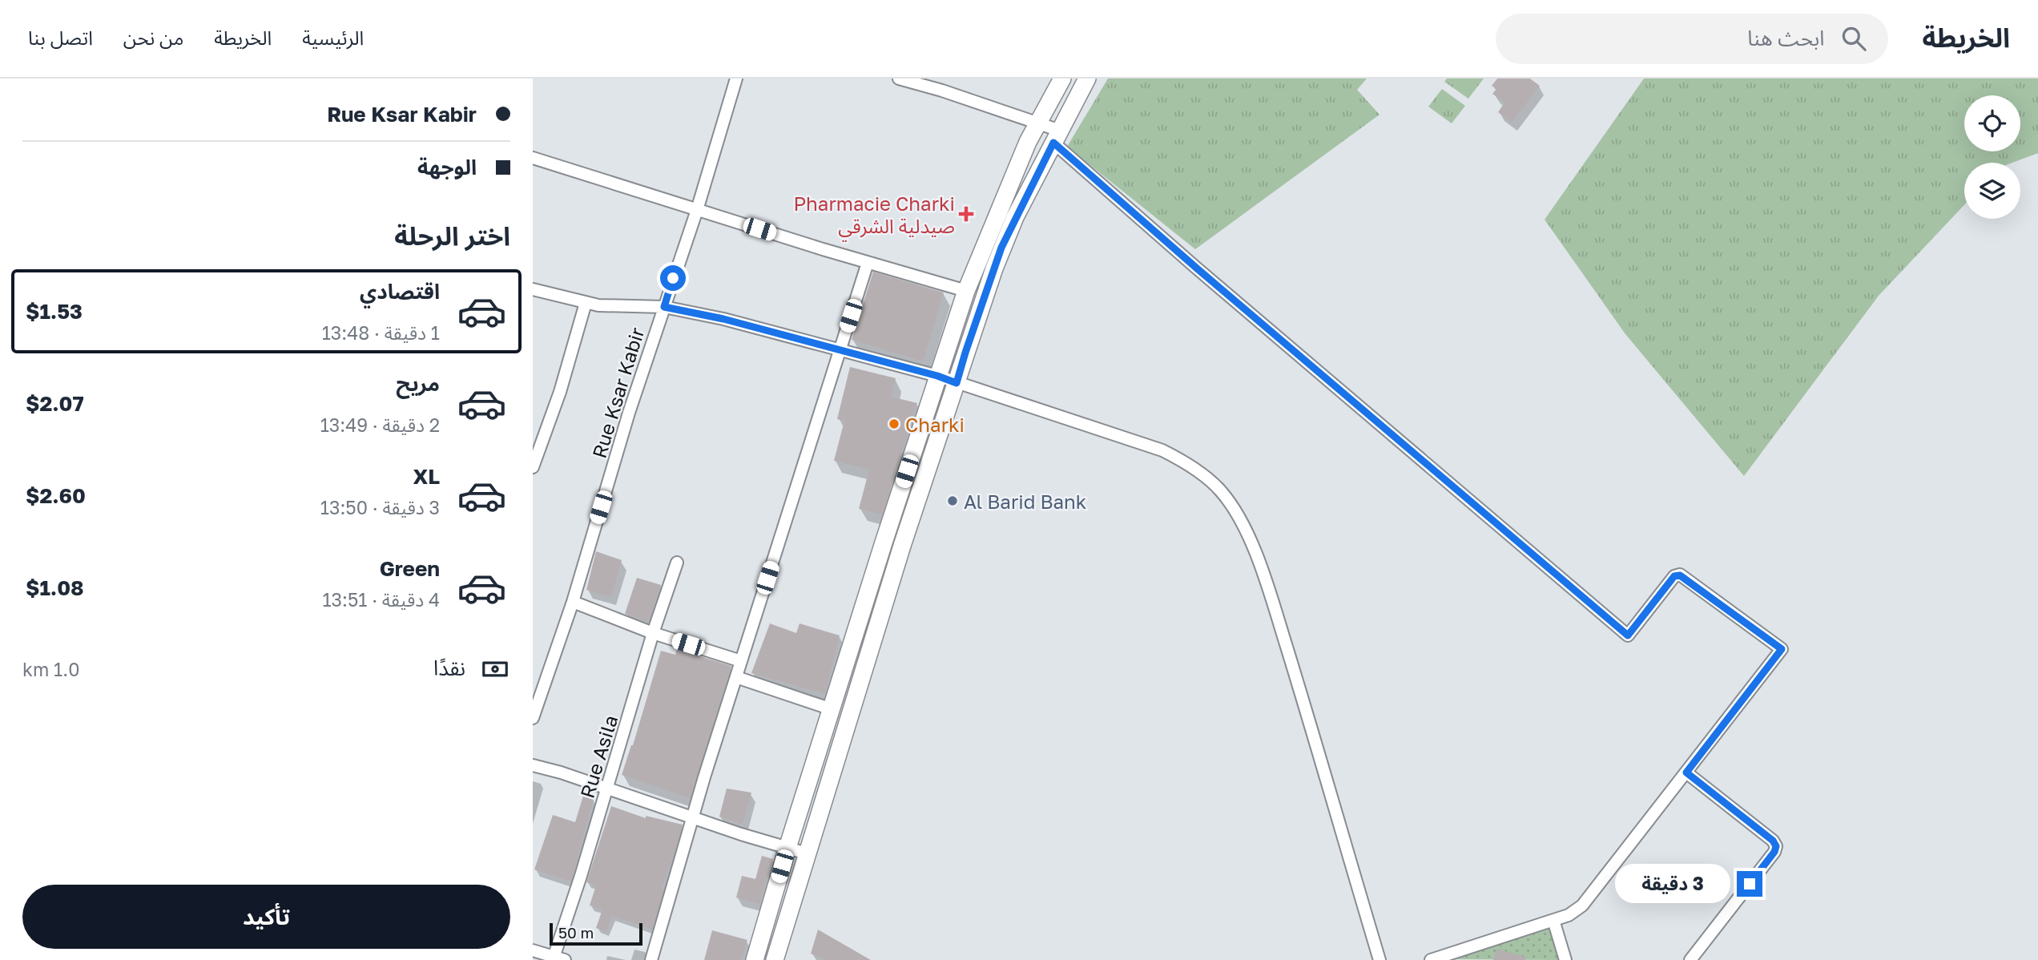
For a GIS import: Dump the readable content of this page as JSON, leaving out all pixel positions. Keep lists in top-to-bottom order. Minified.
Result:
{"streets":{"street":["Rue Ksar Kabir","Rue Asila"]},"places":{"health":["Pharmacie Charki صيدلية الشرقي"],"other":["Charki","Al Barid Bank"]},"scale_bar":"50 m","page":{"header":"الخريطة","search":"ابحث هنا","nav":["الرئيسية","الخريطة","من نحن","اتصل بنا"],"banner":["Rue Ksar Kabir","الوجهة"],"heading":"اختر الرحلة","list":[{"name":"اقتصادي","note":"1 دقيقة · 13:48","value":"$1.53"},{"name":"مريح","note":"2 دقيقة · 13:49","value":"$2.07"},{"name":"XL","note":"3 دقيقة · 13:50","value":"$2.60"},{"name":"Green","note":"4 دقيقة · 13:51","value":"$1.08"}],"pay":["نقدًا","1.0 km"],"bubble":"3 دقيقة","buttons":"تأكيد","scale":"50 m"}}
